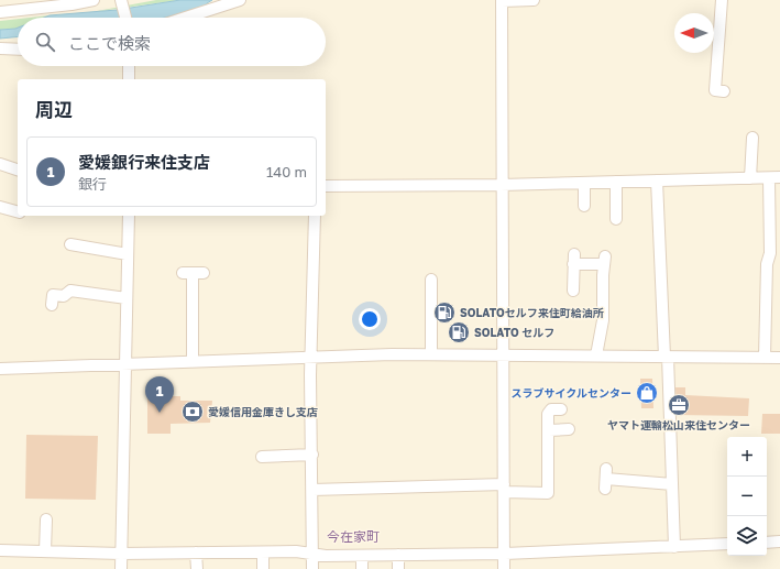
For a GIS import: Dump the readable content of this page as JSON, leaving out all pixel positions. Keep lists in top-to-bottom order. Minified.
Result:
{"districts":["今在家町"],"places":{"fuel station":["SOLATOセルフ来住町給油所","SOLATO セルフ"],"shop":["スラブサイクルセンター"],"office":["ヤマト運輸松山来住センター"],"bank":["愛媛信用金庫きし支店"]},"north":"left","page":{"search":"ここで検索","heading":"周辺","list":[{"mark":"1","name":"愛媛銀行来住支店","note":"銀行","value":"140 m"}],"pins":"1","map_buttons":["+","−"]}}
